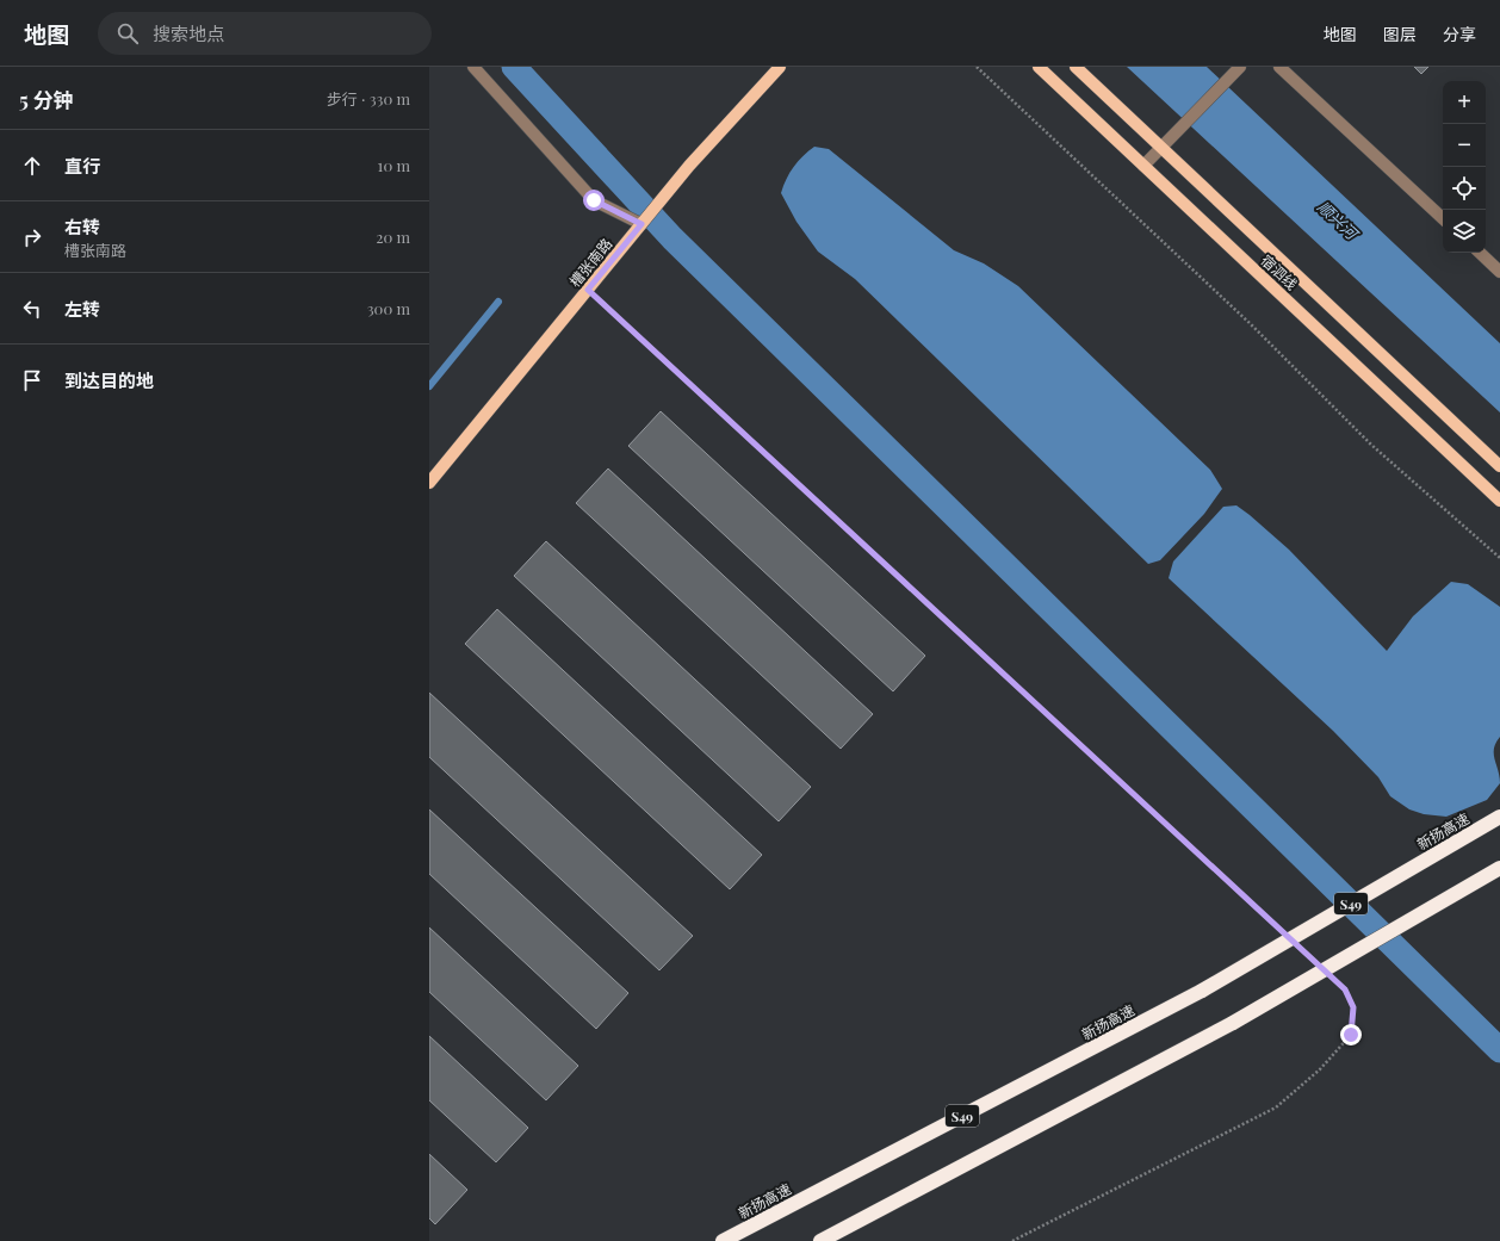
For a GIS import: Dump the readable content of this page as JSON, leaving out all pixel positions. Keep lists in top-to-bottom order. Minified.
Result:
{"streets":{"highway":["新扬高速","S49"],"main road":["槽张南路","宿泗线"]},"water":["顺兴河"],"page":{"header":"地图","search":"搜索地点","nav":["地图","图层","分享"],"heading":["5 分钟","步行 · 330 m"],"map_buttons":["+","−"],"list":[["直行","10 m"],["右转","槽张南路","20 m"],["左转","300 m"],"到达目的地"]}}
